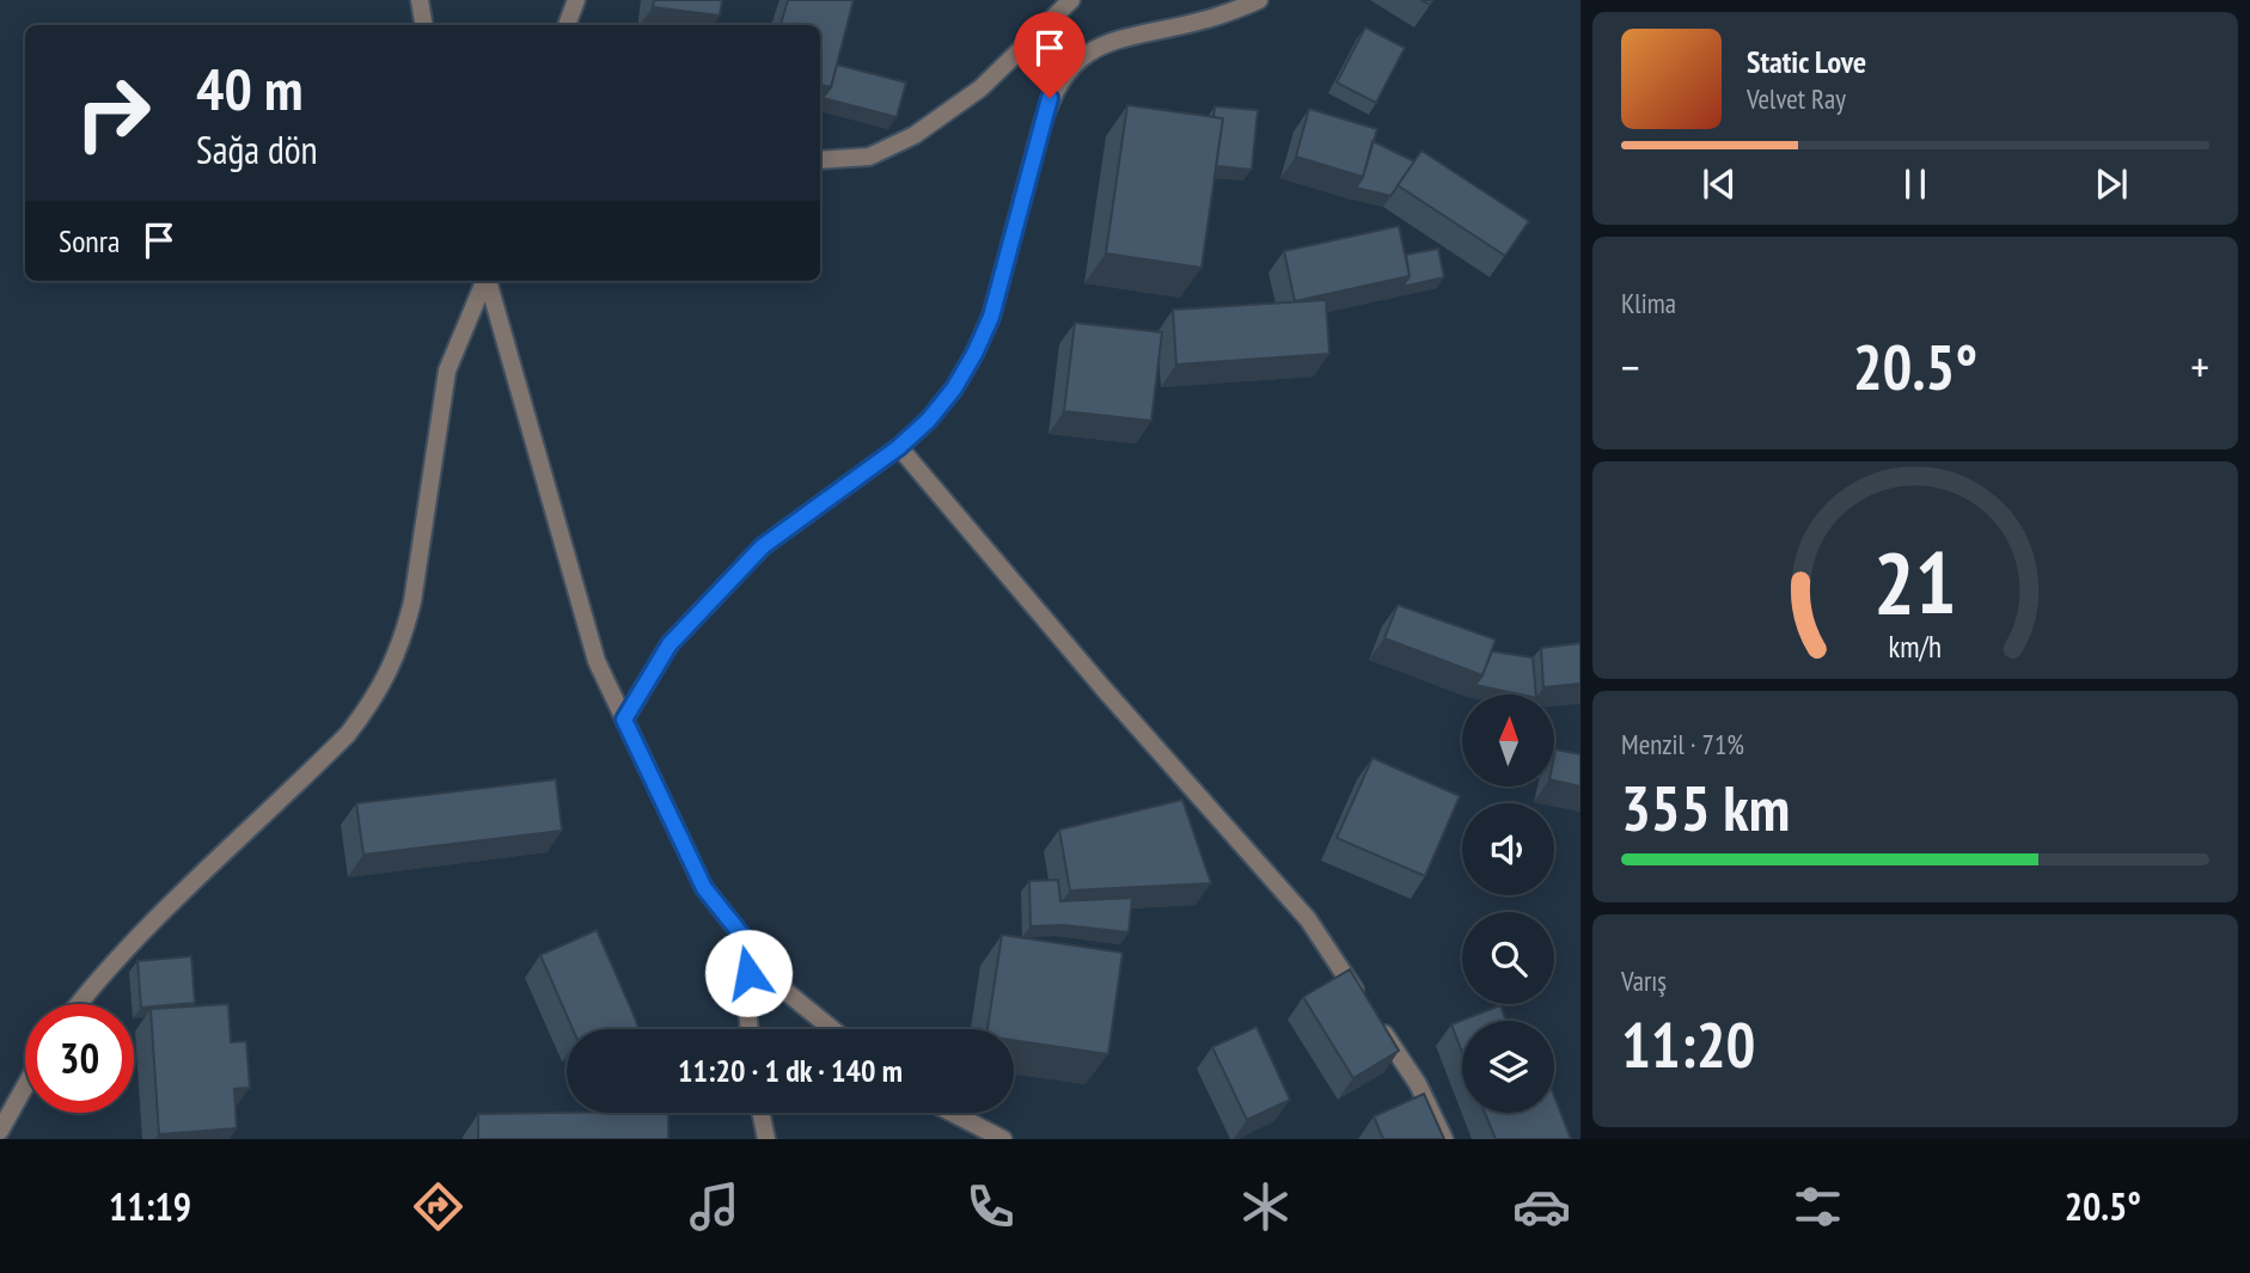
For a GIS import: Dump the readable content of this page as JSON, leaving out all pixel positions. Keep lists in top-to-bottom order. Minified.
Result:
{"north":"top","page":{"turn":["40 m","Sağa dön"],"song":["Static Love","Velvet Ray"],"then":"Sonra","tile":["Klima",["Menzil · 71%","355 km"],["Varış","11:20"]],"heat":["−","20.5°","+"],"limit":"30","trip":"11:20 · 1 dk · 140 m","tabs":["11:19","20.5°"],"gauge":["21","km/h"]}}
